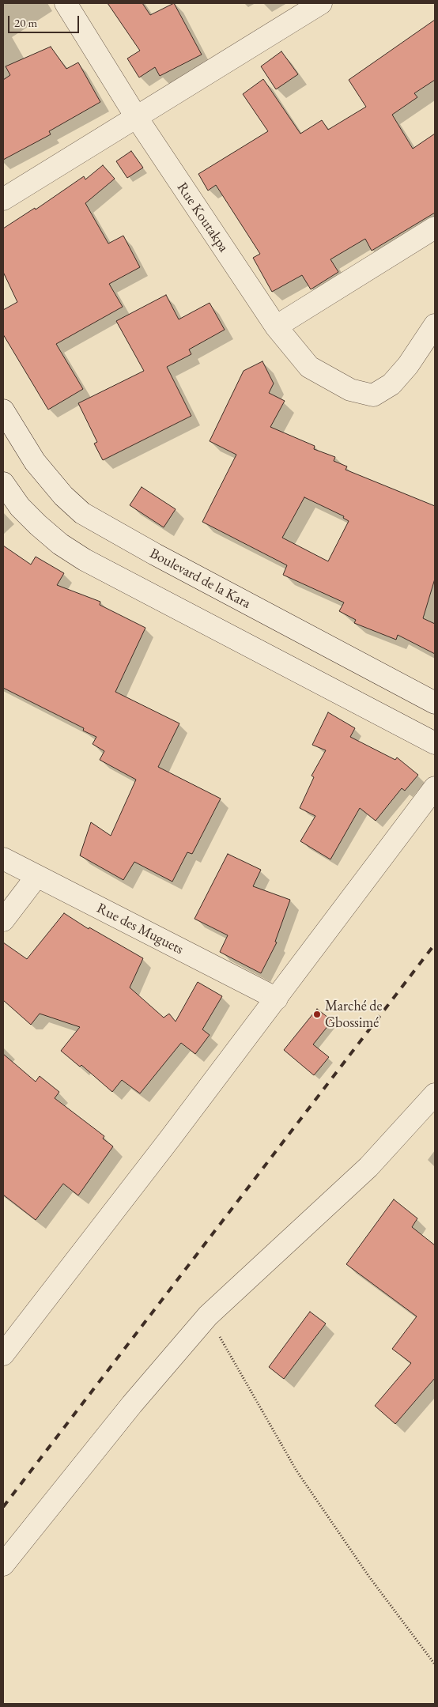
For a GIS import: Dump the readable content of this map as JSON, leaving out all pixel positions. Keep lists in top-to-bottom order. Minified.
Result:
{"streets":{"street":["Rue Koutakpa","Boulevard de la Kara","Rue des Muguets"]},"places":["Marché de Gbossimé"],"scale_bar":"20 m"}
